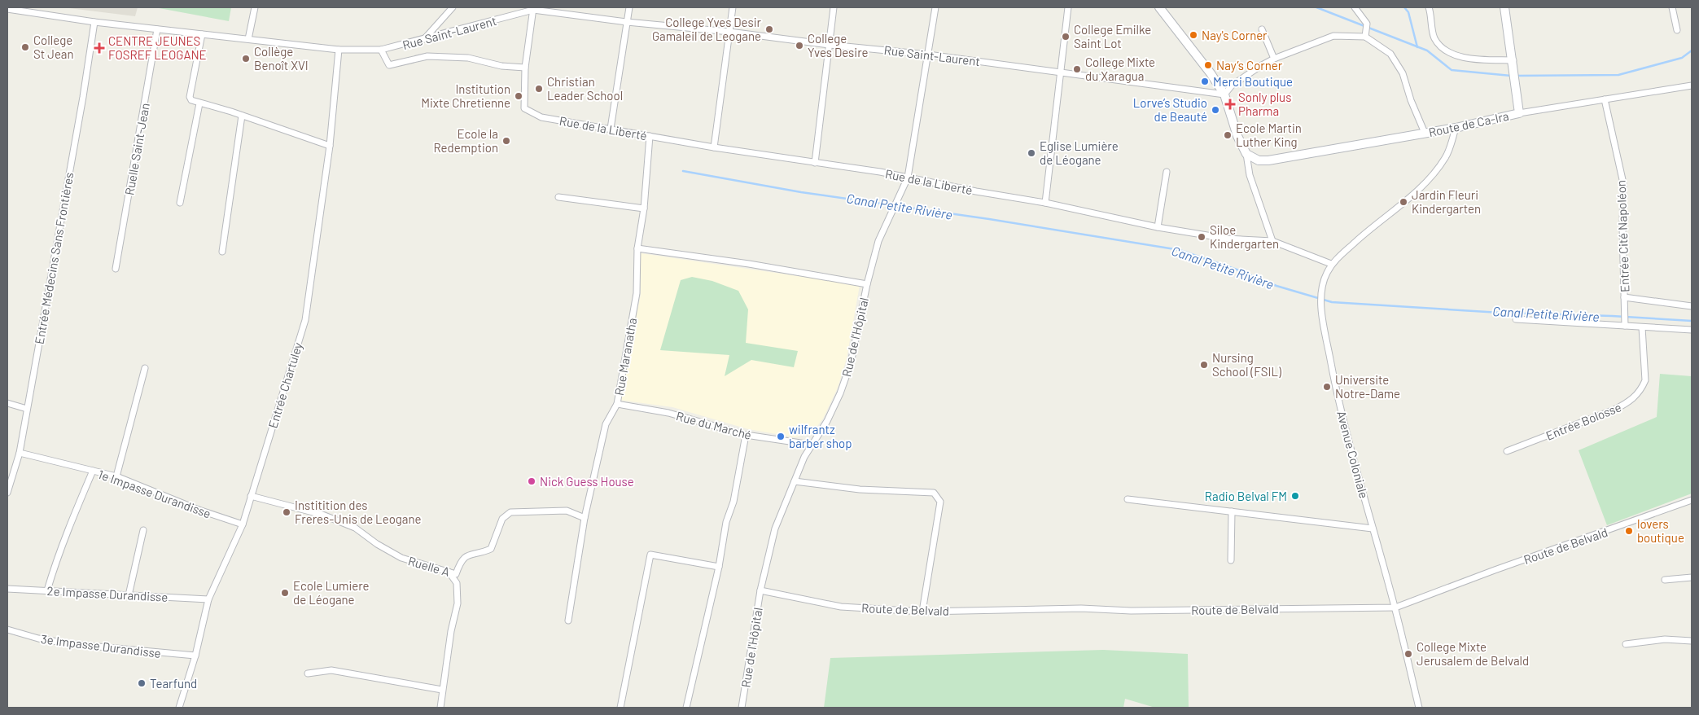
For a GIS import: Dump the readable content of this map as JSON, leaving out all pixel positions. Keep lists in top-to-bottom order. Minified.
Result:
{"streets":{"street":["Rue Saint-Laurent","Route de Ca-Ira","Rue de la Liberté","Ruelle Saint-Jean","Entrée Cité Napoléon","Entrée Médecins Sans Frontières","Rue de l'Hôpital","Rue Maranatha","Entrée Chartuley","Entrée Bolosse","Rue du Marché","Avenue Coloniale","1e Impasse Durandisse","Route de Belvald","Ruelle A","2e Impasse Durandisse","3e Impasse Durandisse"]},"crossings":[["Rue Saint-Laurent","Ruelle Saint-Jean"],["Rue Saint-Laurent","Entrée Médecins Sans Frontières"],["Rue Saint-Laurent","Rue de l'Hôpital"],["Rue Saint-Laurent","Entrée Chartuley"],["Route de Ca-Ira","Entrée Cité Napoléon"],["Route de Ca-Ira","Avenue Coloniale"],["Rue de la Liberté","Rue de l'Hôpital"],["Rue de la Liberté","Rue Maranatha"],["Rue de la Liberté","Avenue Coloniale"],["Entrée Médecins Sans Frontières","1e Impasse Durandisse"],["Rue de l'Hôpital","Rue du Marché"],["Rue de l'Hôpital","Route de Belvald"],["Rue Maranatha","Rue du Marché"],["Rue Maranatha","Ruelle A"],["Entrée Chartuley","1e Impasse Durandisse"],["Entrée Chartuley","Ruelle A"],["Entrée Chartuley","2e Impasse Durandisse"],["Entrée Chartuley","3e Impasse Durandisse"],["Avenue Coloniale","Route de Belvald"]],"water":["Canal Petite Rivière"],"places":{"other":["College Yves Desir Gamaleil de Leogane","Nay's Corner","College Emilke Saint Lot","College Yves Desire","College St Jean","Collège Benoît XVI","Nay’s Corner","College Mixte du Xaragua","Merci Boutique","Christian Leader School","Institution Mixte Chretienne","Lorve’s Studio de Beauté","Ecole Martin Luther King","Ecole la Redemption","Eglise Lumière de Léogane","Jardin Fleuri Kindergarten","Siloe Kindergarten","Nursing School (FSIL)","Universite Notre-Dame","wilfrantz barber shop","Nick Guess House","Radio Belval FM","Institition des Freres-Unis de Leogane","lovers boutique","Ecole Lumiere de Léogane","College Mixte Jerusalem de Belvald","Tearfund"],"health":["CENTRE JEUNES FOSREF LEOGANE","Sonly plus Pharma"]}}
